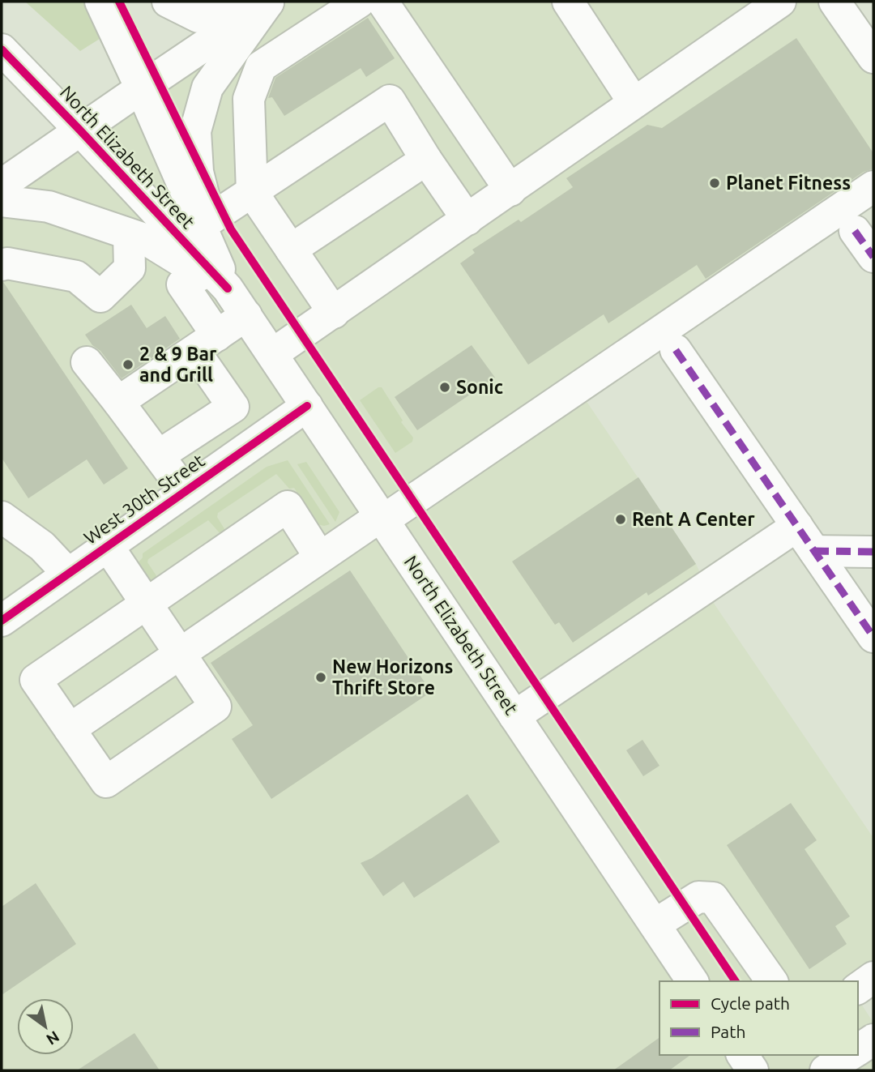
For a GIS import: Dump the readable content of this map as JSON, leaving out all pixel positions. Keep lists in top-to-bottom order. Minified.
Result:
{"streets":{"main road":["North Elizabeth Street","West 30th Street"]},"crossings":[["North Elizabeth Street","West 30th Street"]],"places":["Planet Fitness","2 & 9 Bar and Grill","Sonic","Rent A Center","New Horizons Thrift Store"],"legend":["Cycle path","Path"],"north":"bottom right"}
